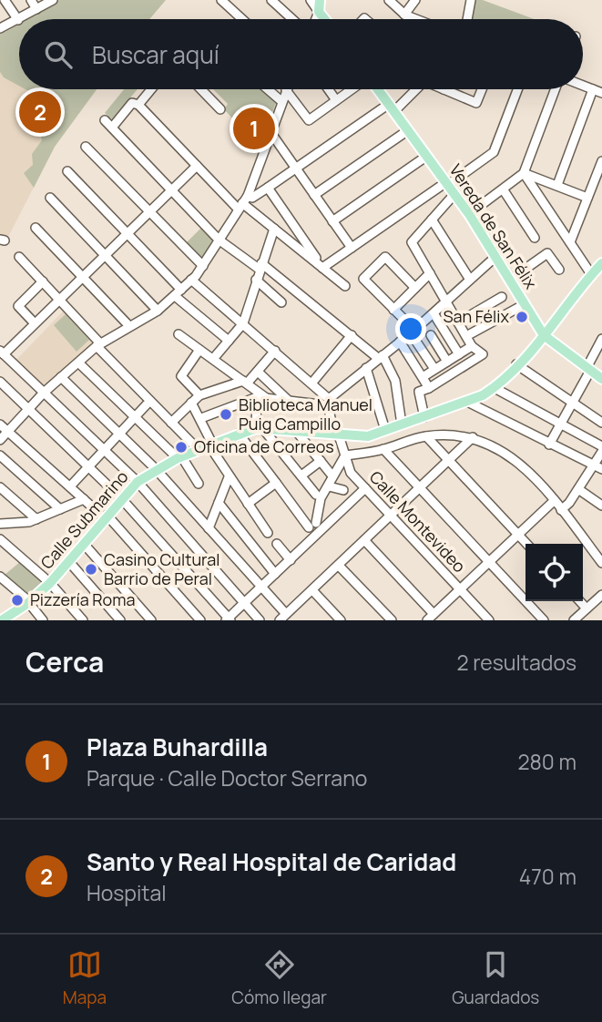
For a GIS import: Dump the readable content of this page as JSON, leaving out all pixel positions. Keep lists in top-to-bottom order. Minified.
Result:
{"streets":{"main road":["Vereda de San Félix","Calle Submarino"],"street":["Calle Montevideo"]},"crossings":[["Vereda de San Félix","Calle Submarino"],["Calle Submarino","Calle Montevideo"]],"places":["San Félix","Biblioteca Manuel Puig Campillo","Oficina de Correos","Casino Cultural Barrio de Peral","Pizzería Roma"],"page":{"search":"Buscar aquí","pins":["2","1"],"heading":["Cerca","2 resultados"],"list":[{"mark":"1","name":"Plaza Buhardilla","note":"Parque · Calle Doctor Serrano","value":"280 m"},{"mark":"2","name":"Santo y Real Hospital de Caridad","note":"Hospital","value":"470 m"}],"nav":["Mapa","Cómo llegar","Guardados"]}}
